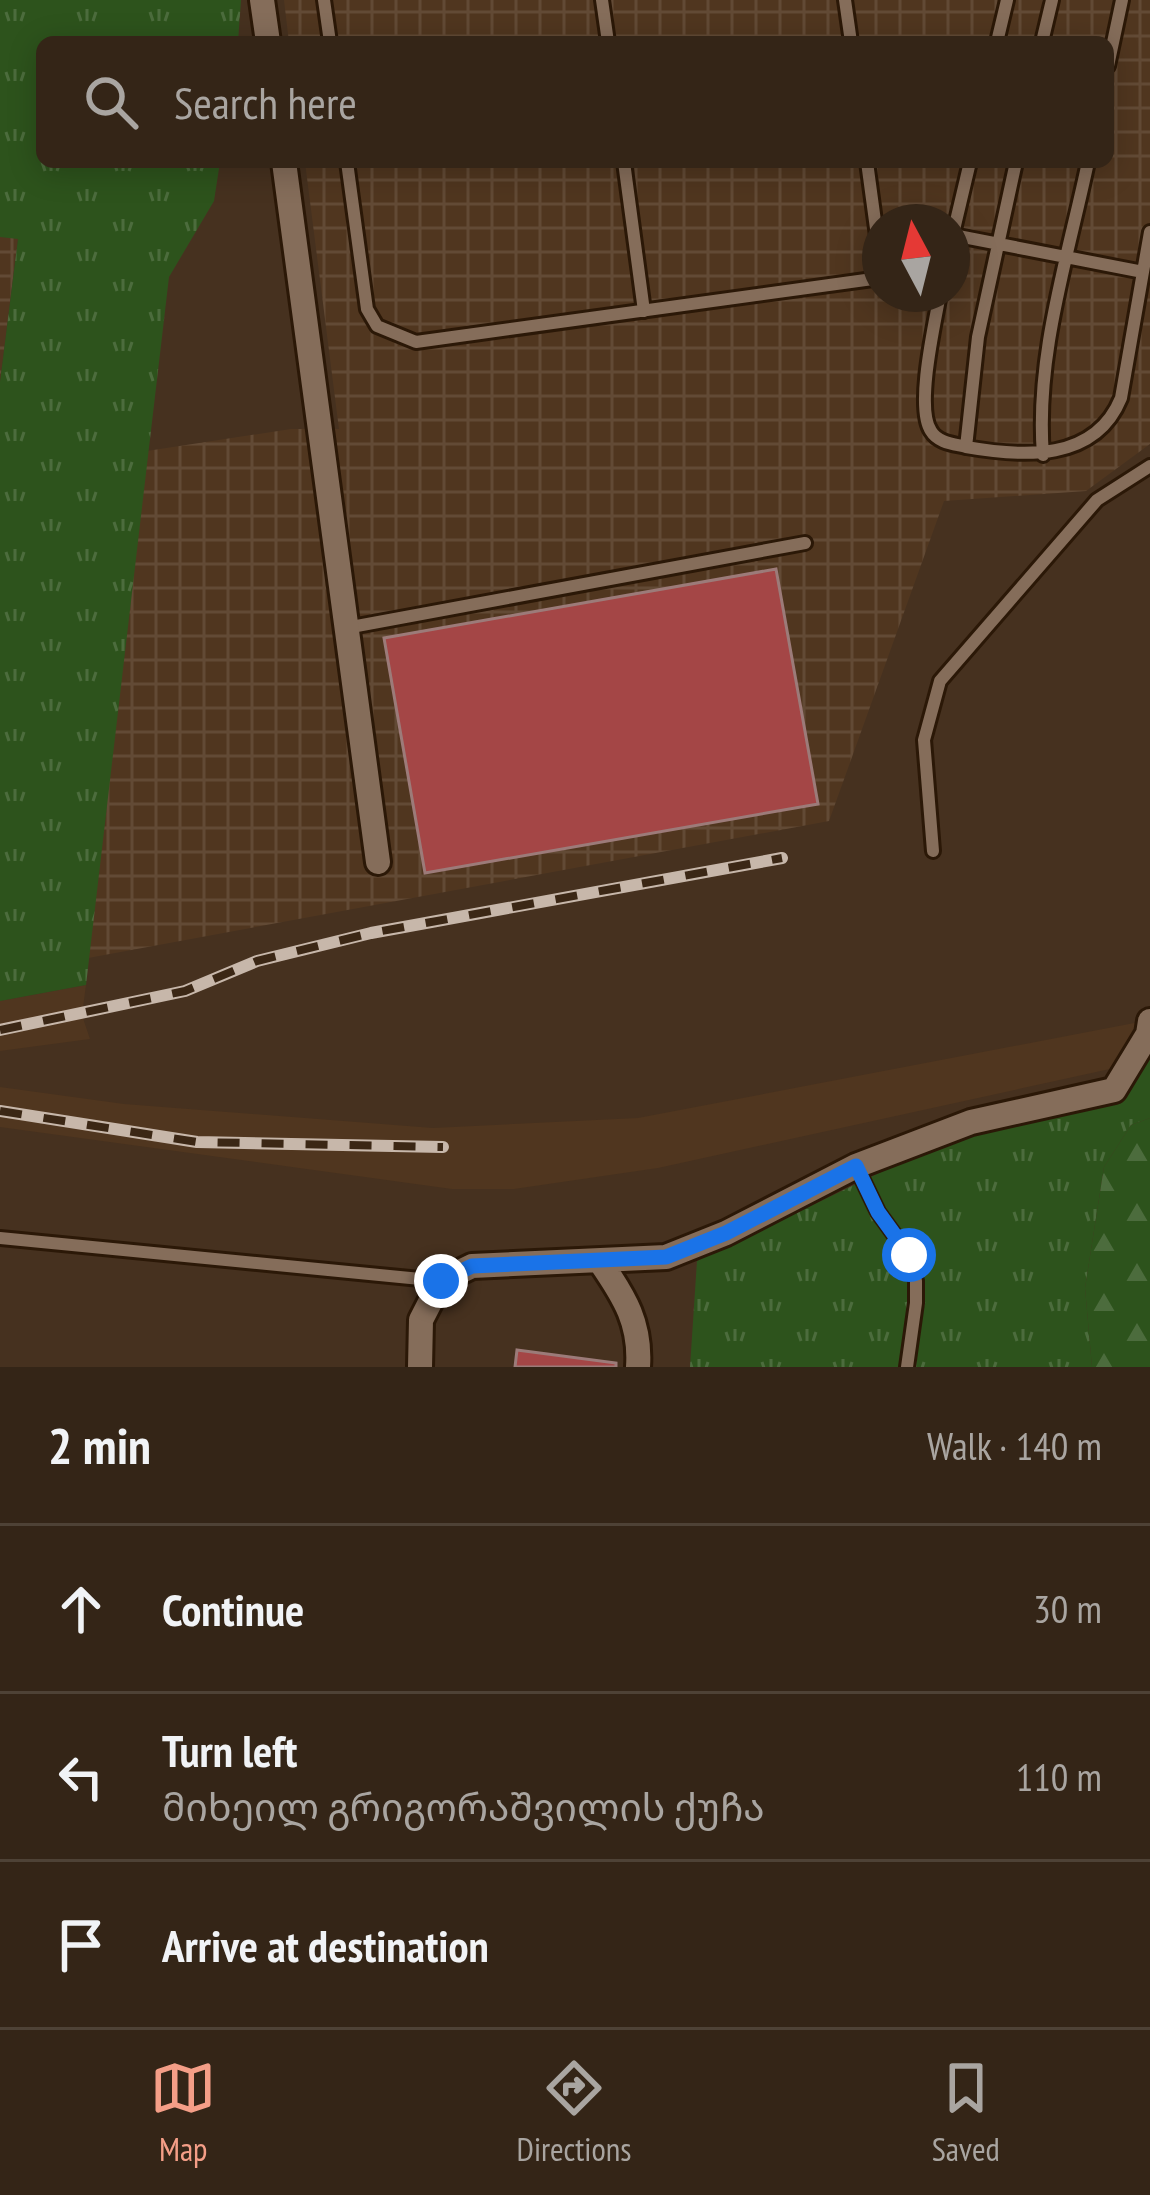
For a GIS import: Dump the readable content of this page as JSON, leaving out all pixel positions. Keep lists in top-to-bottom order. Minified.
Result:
{"north":"top","page":{"search":"Search here","heading":["2 min","Walk · 140 m"],"list":[["Continue","30 m"],["Turn left","მიხეილ გრიგორაშვილის ქუჩა","110 m"],"Arrive at destination"],"nav":["Map","Directions","Saved"]}}
